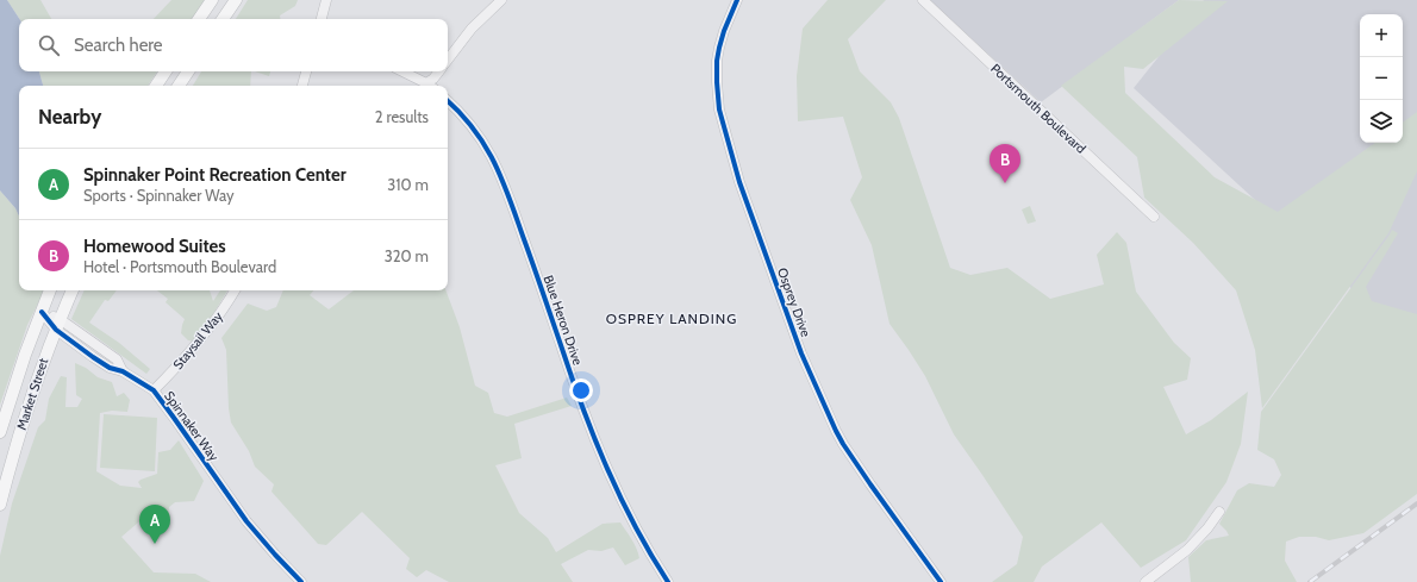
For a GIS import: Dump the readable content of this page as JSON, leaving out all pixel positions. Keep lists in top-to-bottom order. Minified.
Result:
{"streets":{"main road":["Market Street"],"street":["Portsmouth Boulevard","Osprey Drive","Blue Heron Drive","Staysail Way","Spinnaker Way"]},"crossings":[["Staysail Way","Spinnaker Way"],["Market Street","Spinnaker Way"]],"districts":["OSPREY LANDING"],"page":{"map_buttons":["+","−"],"search":"Search here","heading":["Nearby","2 results"],"pins":["B","A"],"list":[{"mark":"A","name":"Spinnaker Point Recreation Center","note":"Sports · Spinnaker Way","value":"310 m"},{"mark":"B","name":"Homewood Suites","note":"Hotel · Portsmouth Boulevard","value":"320 m"}]}}
